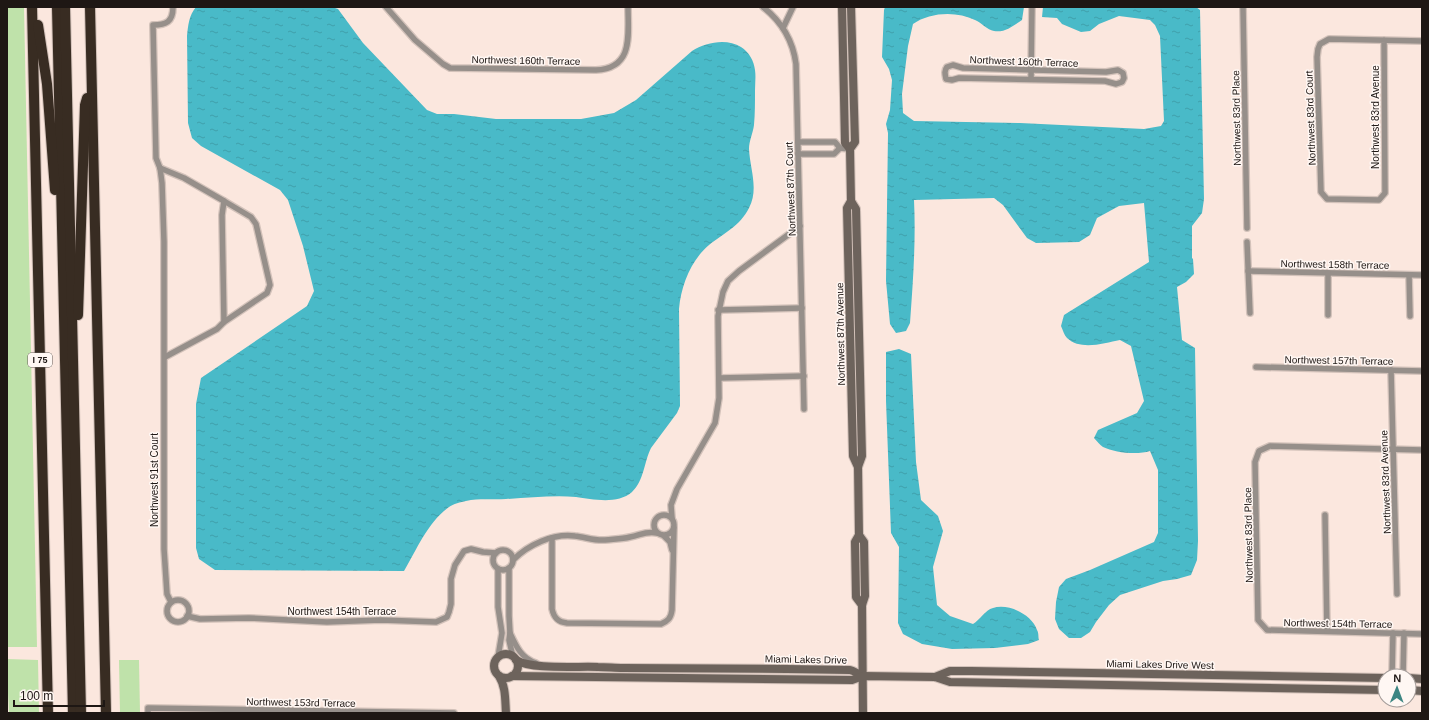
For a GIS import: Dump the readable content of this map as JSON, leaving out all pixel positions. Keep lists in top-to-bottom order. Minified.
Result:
{"streets":{"highway":["I 75"],"street":["Northwest 160th Terrace","Northwest 83rd Avenue","Northwest 83rd Place","Northwest 83rd Court","Northwest 87th Court","Northwest 158th Terrace","Northwest 87th Avenue","Northwest 157th Terrace","Northwest 91st Court","Northwest 154th Terrace","Miami Lakes Drive","Miami Lakes Drive West","Northwest 153rd Terrace"]},"crossings":[["Northwest 83rd Avenue","Northwest 83rd Place"],["Northwest 83rd Avenue","Northwest 83rd Court"],["Northwest 83rd Avenue","Northwest 157th Terrace"],["Northwest 83rd Place","Northwest 154th Terrace"],["Northwest 87th Avenue","Miami Lakes Drive"],["Northwest 87th Avenue","Miami Lakes Drive West"],["Northwest 91st Court","Northwest 154th Terrace"],["Miami Lakes Drive","Miami Lakes Drive West"]],"scale_bar":"100 m","north":"top"}
